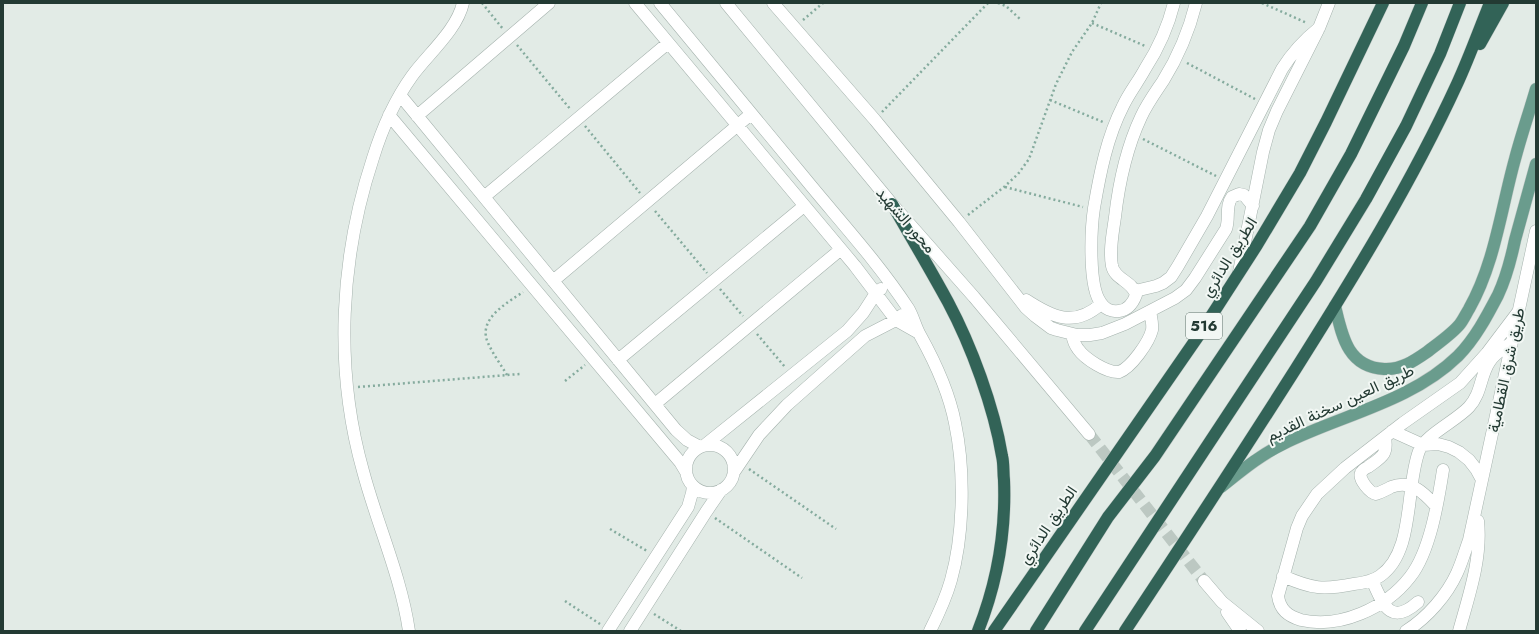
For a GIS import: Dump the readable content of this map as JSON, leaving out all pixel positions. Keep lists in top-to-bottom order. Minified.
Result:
{"streets":{"highway":["الطريق الدائري","516"],"main road":["طريق العين سخنة القديم"],"street":["محور الشهيد","طريق شرق القطامية"]}}
